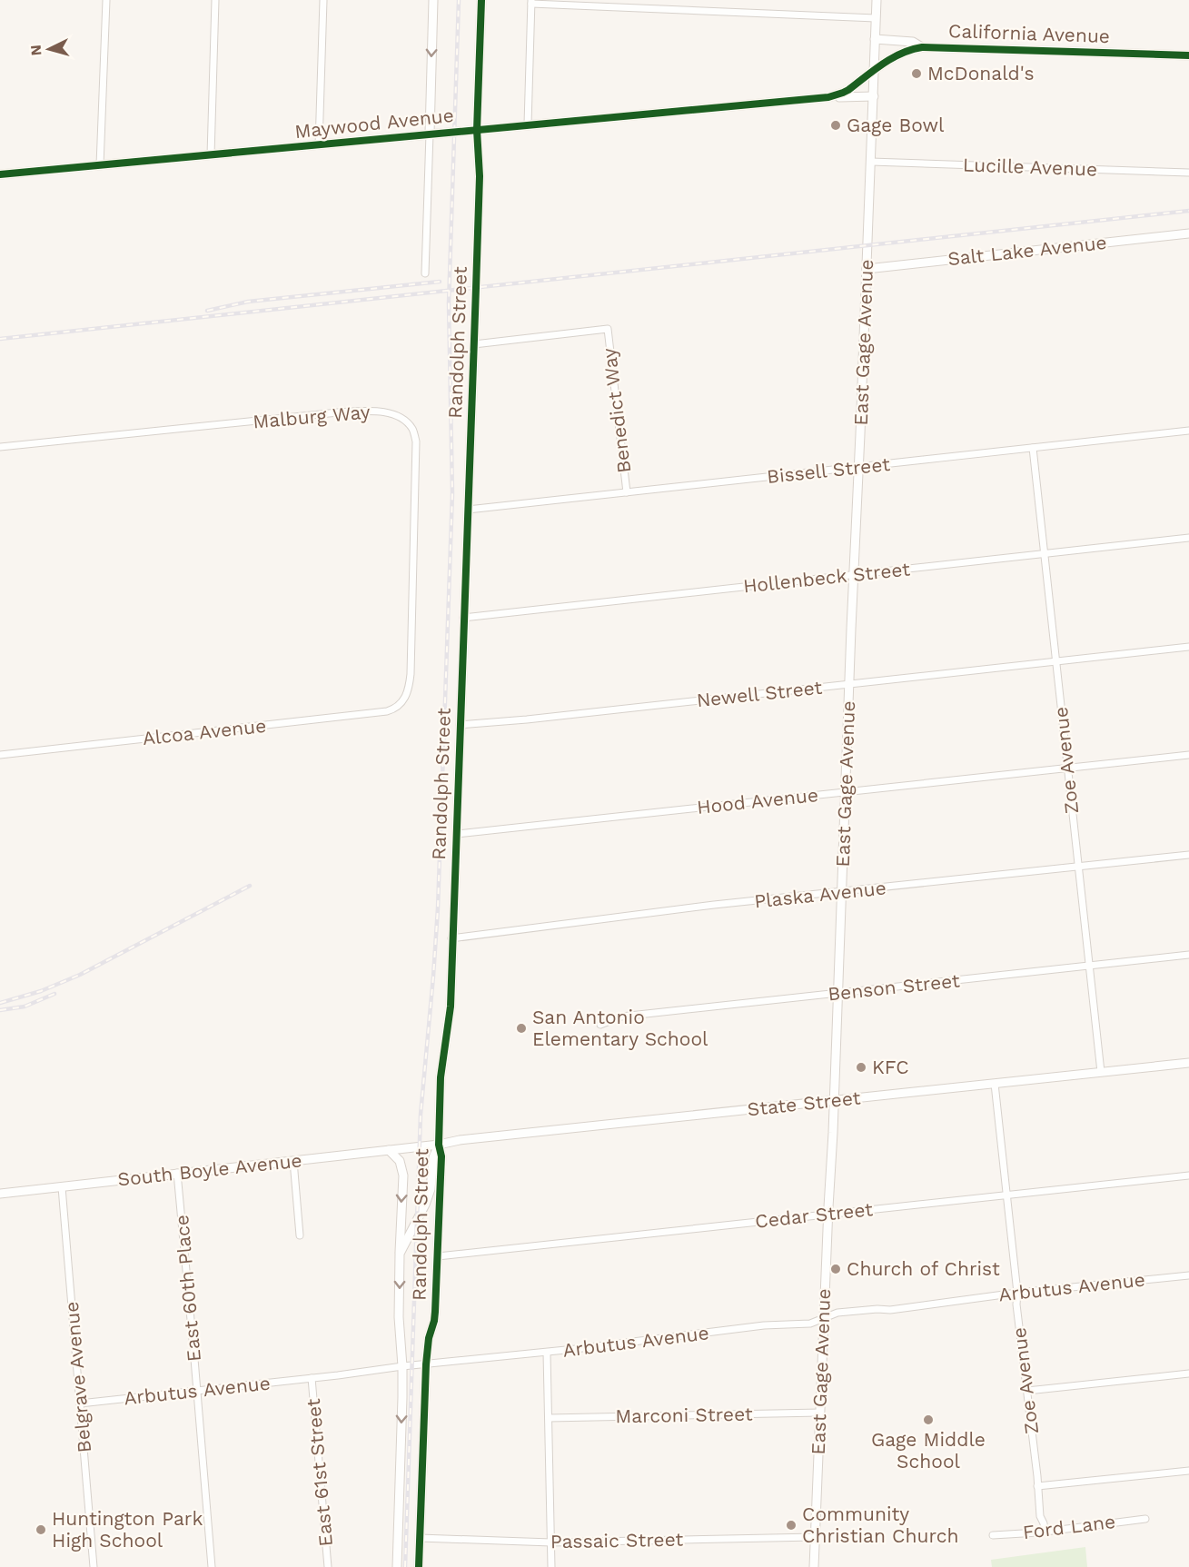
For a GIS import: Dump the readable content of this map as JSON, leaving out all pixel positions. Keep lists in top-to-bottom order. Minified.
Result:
{"streets":{"street":["California Avenue","Maywood Avenue","Lucille Avenue","Salt Lake Avenue","Randolph Street","East Gage Avenue","Benedict Way","Malburg Way","Bissell Street","Hollenbeck Street","Newell Street","Alcoa Avenue","Zoe Avenue","Hood Avenue","Plaska Avenue","Benson Street","State Street","South Boyle Avenue","Cedar Street","Arbutus Avenue","East 60th Place","Belgrave Avenue","Marconi Street","East 61st Street","Ford Lane","Passaic Street"]},"crossings":[["California Avenue","Maywood Avenue"],["California Avenue","East Gage Avenue"],["Maywood Avenue","Randolph Street"],["Maywood Avenue","East Gage Avenue"],["Lucille Avenue","East Gage Avenue"],["Salt Lake Avenue","East Gage Avenue"],["Randolph Street","Benedict Way"],["Randolph Street","Bissell Street"],["Randolph Street","Hollenbeck Street"],["Randolph Street","Newell Street"],["Randolph Street","Hood Avenue"],["Randolph Street","Plaska Avenue"],["Randolph Street","State Street"],["Randolph Street","Cedar Street"],["Randolph Street","Arbutus Avenue"],["Randolph Street","Passaic Street"],["East Gage Avenue","Bissell Street"],["East Gage Avenue","Hollenbeck Street"],["East Gage Avenue","Newell Street"],["East Gage Avenue","Hood Avenue"],["East Gage Avenue","Plaska Avenue"],["East Gage Avenue","Benson Street"],["East Gage Avenue","State Street"],["East Gage Avenue","Cedar Street"],["East Gage Avenue","Arbutus Avenue"],["East Gage Avenue","Marconi Street"],["East Gage Avenue","Passaic Street"],["Benedict Way","Bissell Street"],["Malburg Way","Alcoa Avenue"],["Bissell Street","Zoe Avenue"],["Hollenbeck Street","Zoe Avenue"],["Newell Street","Zoe Avenue"],["Zoe Avenue","Hood Avenue"],["Zoe Avenue","Plaska Avenue"],["Zoe Avenue","Benson Street"],["Zoe Avenue","State Street"],["Zoe Avenue","Cedar Street"],["Zoe Avenue","Arbutus Avenue"],["Zoe Avenue","Ford Lane"],["State Street","South Boyle Avenue"],["South Boyle Avenue","East 60th Place"],["South Boyle Avenue","Belgrave Avenue"],["Arbutus Avenue","East 60th Place"],["Arbutus Avenue","Belgrave Avenue"],["Arbutus Avenue","East 61st Street"]],"places":["McDonald's","Gage Bowl","San Antonio Elementary School","KFC","Church of Christ","Gage Middle School","Community Christian Church","Huntington Park High School"],"north":"left"}
